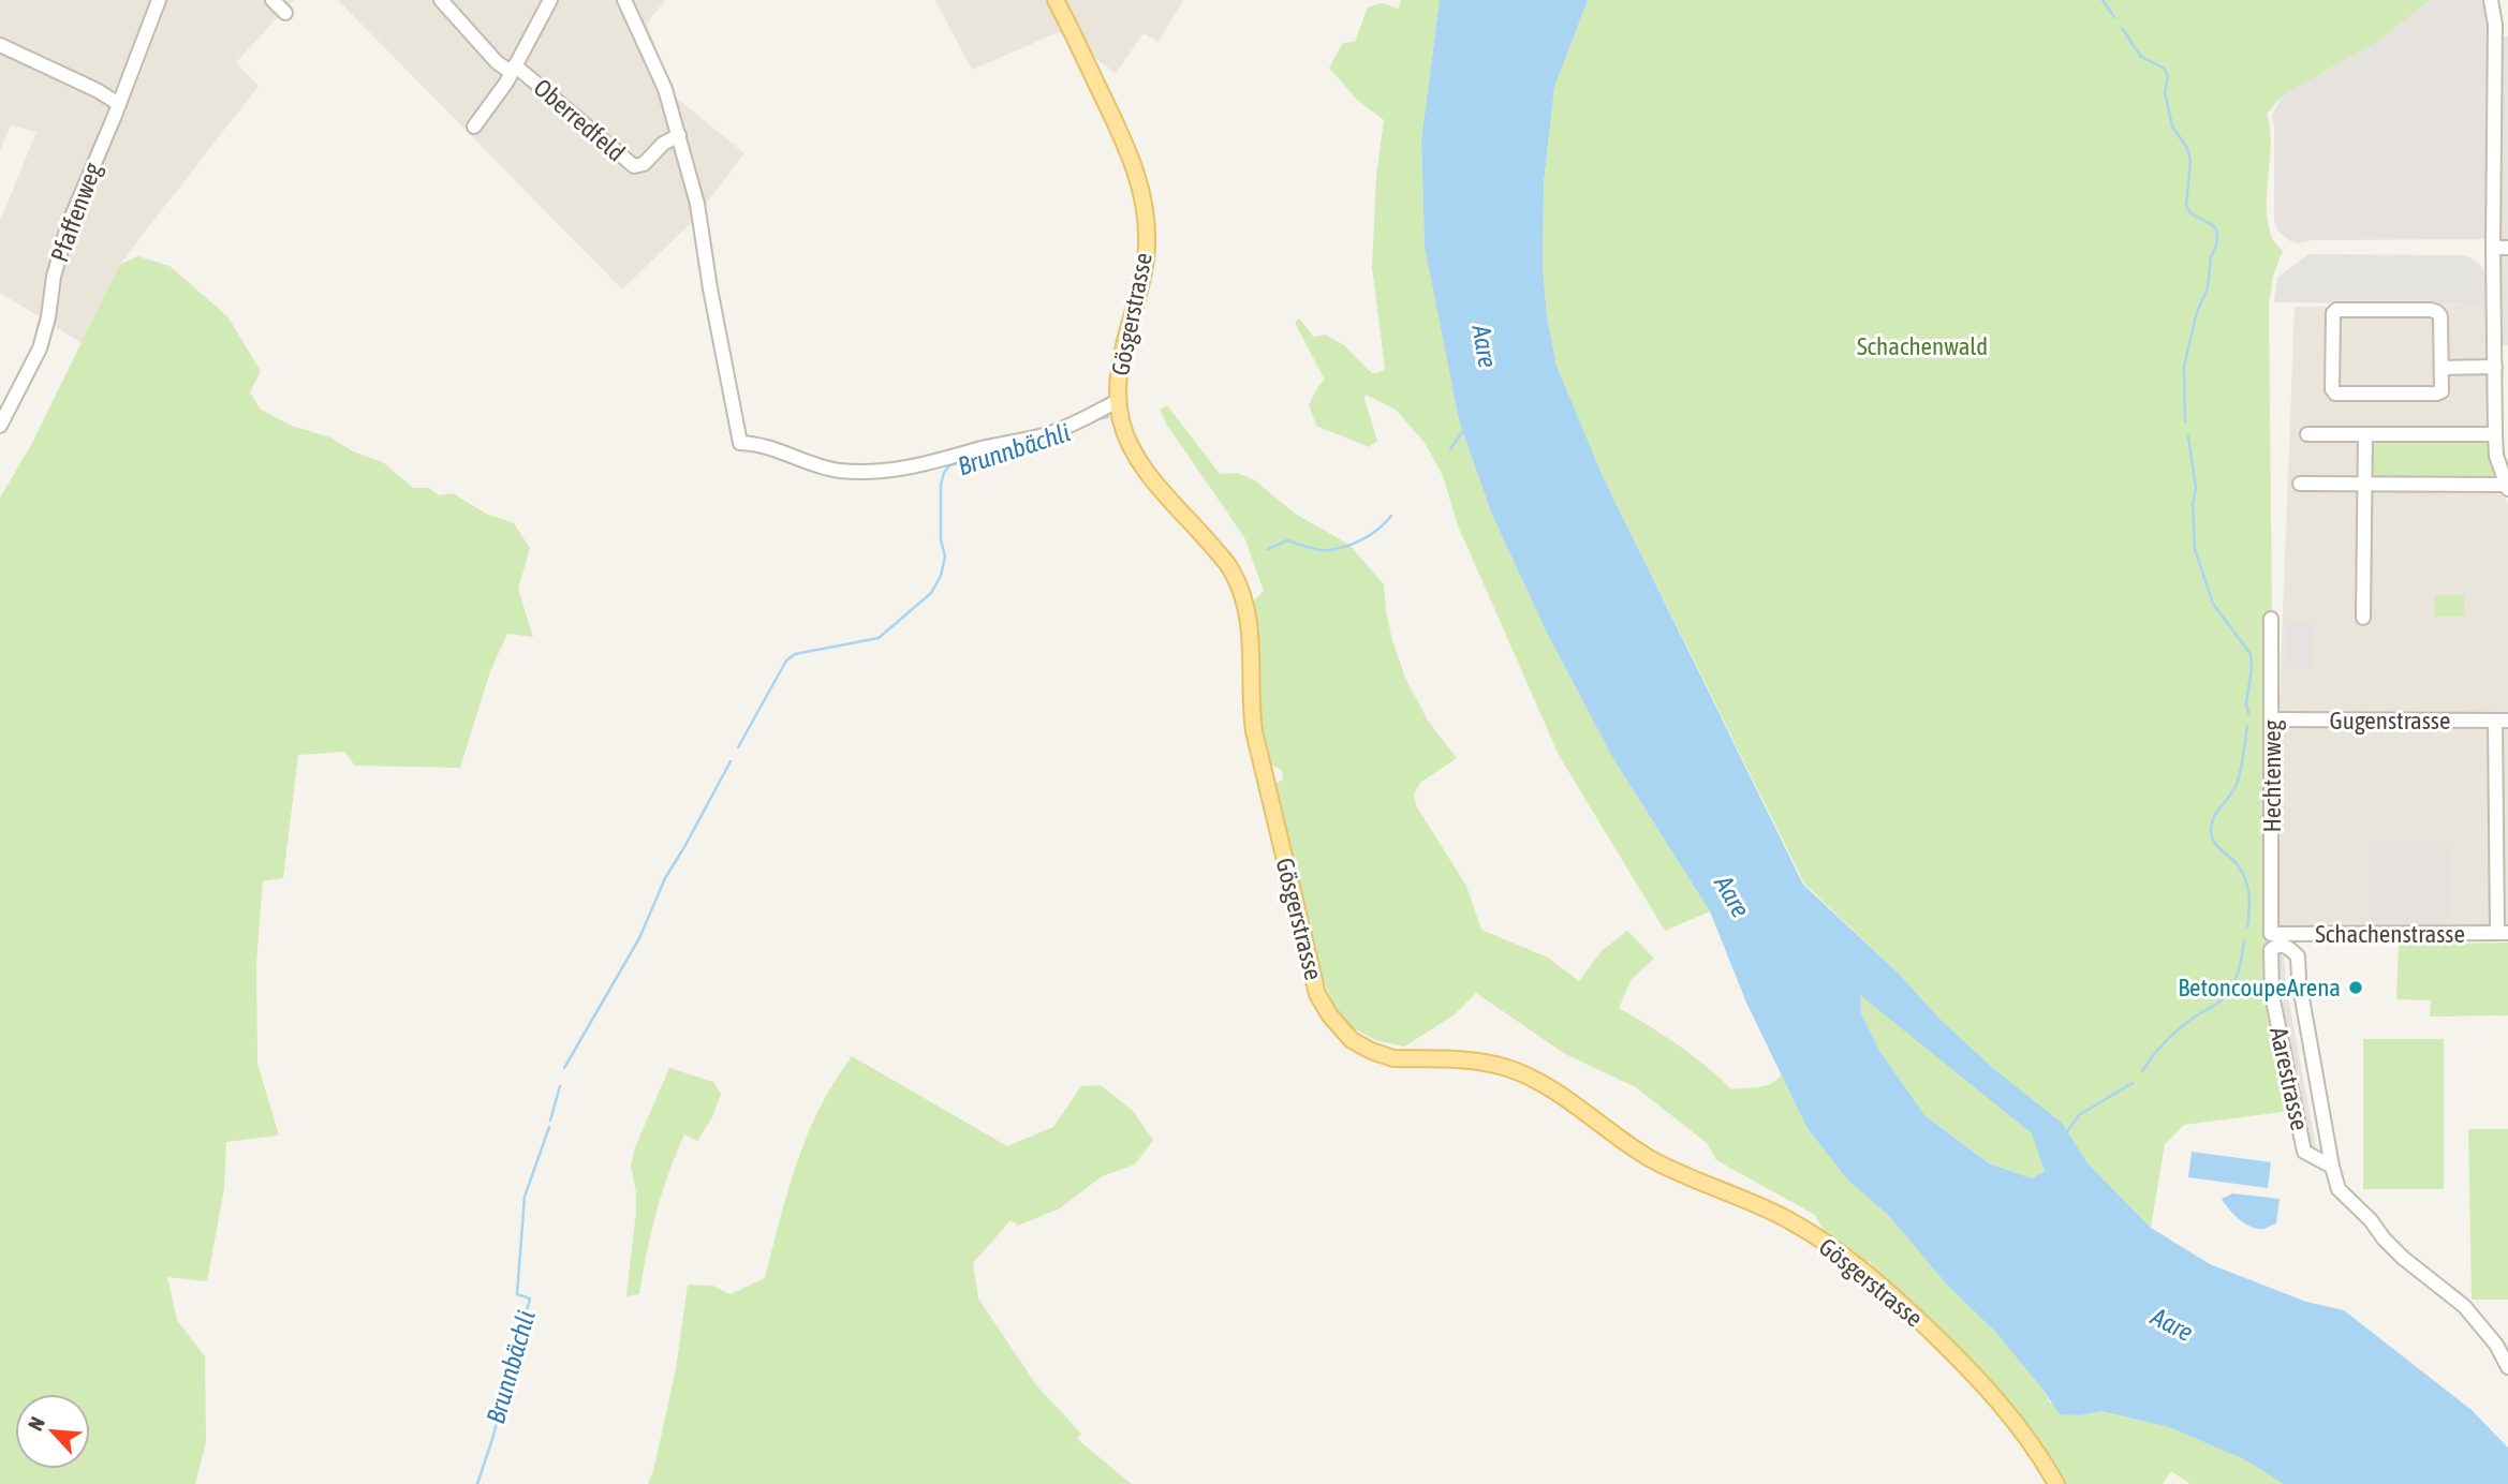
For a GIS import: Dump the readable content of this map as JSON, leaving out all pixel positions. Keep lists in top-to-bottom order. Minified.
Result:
{"streets":{"main road":["Gösgerstrasse"],"street":["Oberredfeld","Pfaffenweg","Gugenstrasse","Hechtenweg","Schachenstrasse","Aarestrasse"]},"crossings":[["Gugenstrasse","Hechtenweg"],["Hechtenweg","Schachenstrasse"]],"water":["Aare","Brunnbächli"],"parks":["Schachenwald"],"places":["BetoncoupeArena"],"north":"top left"}
